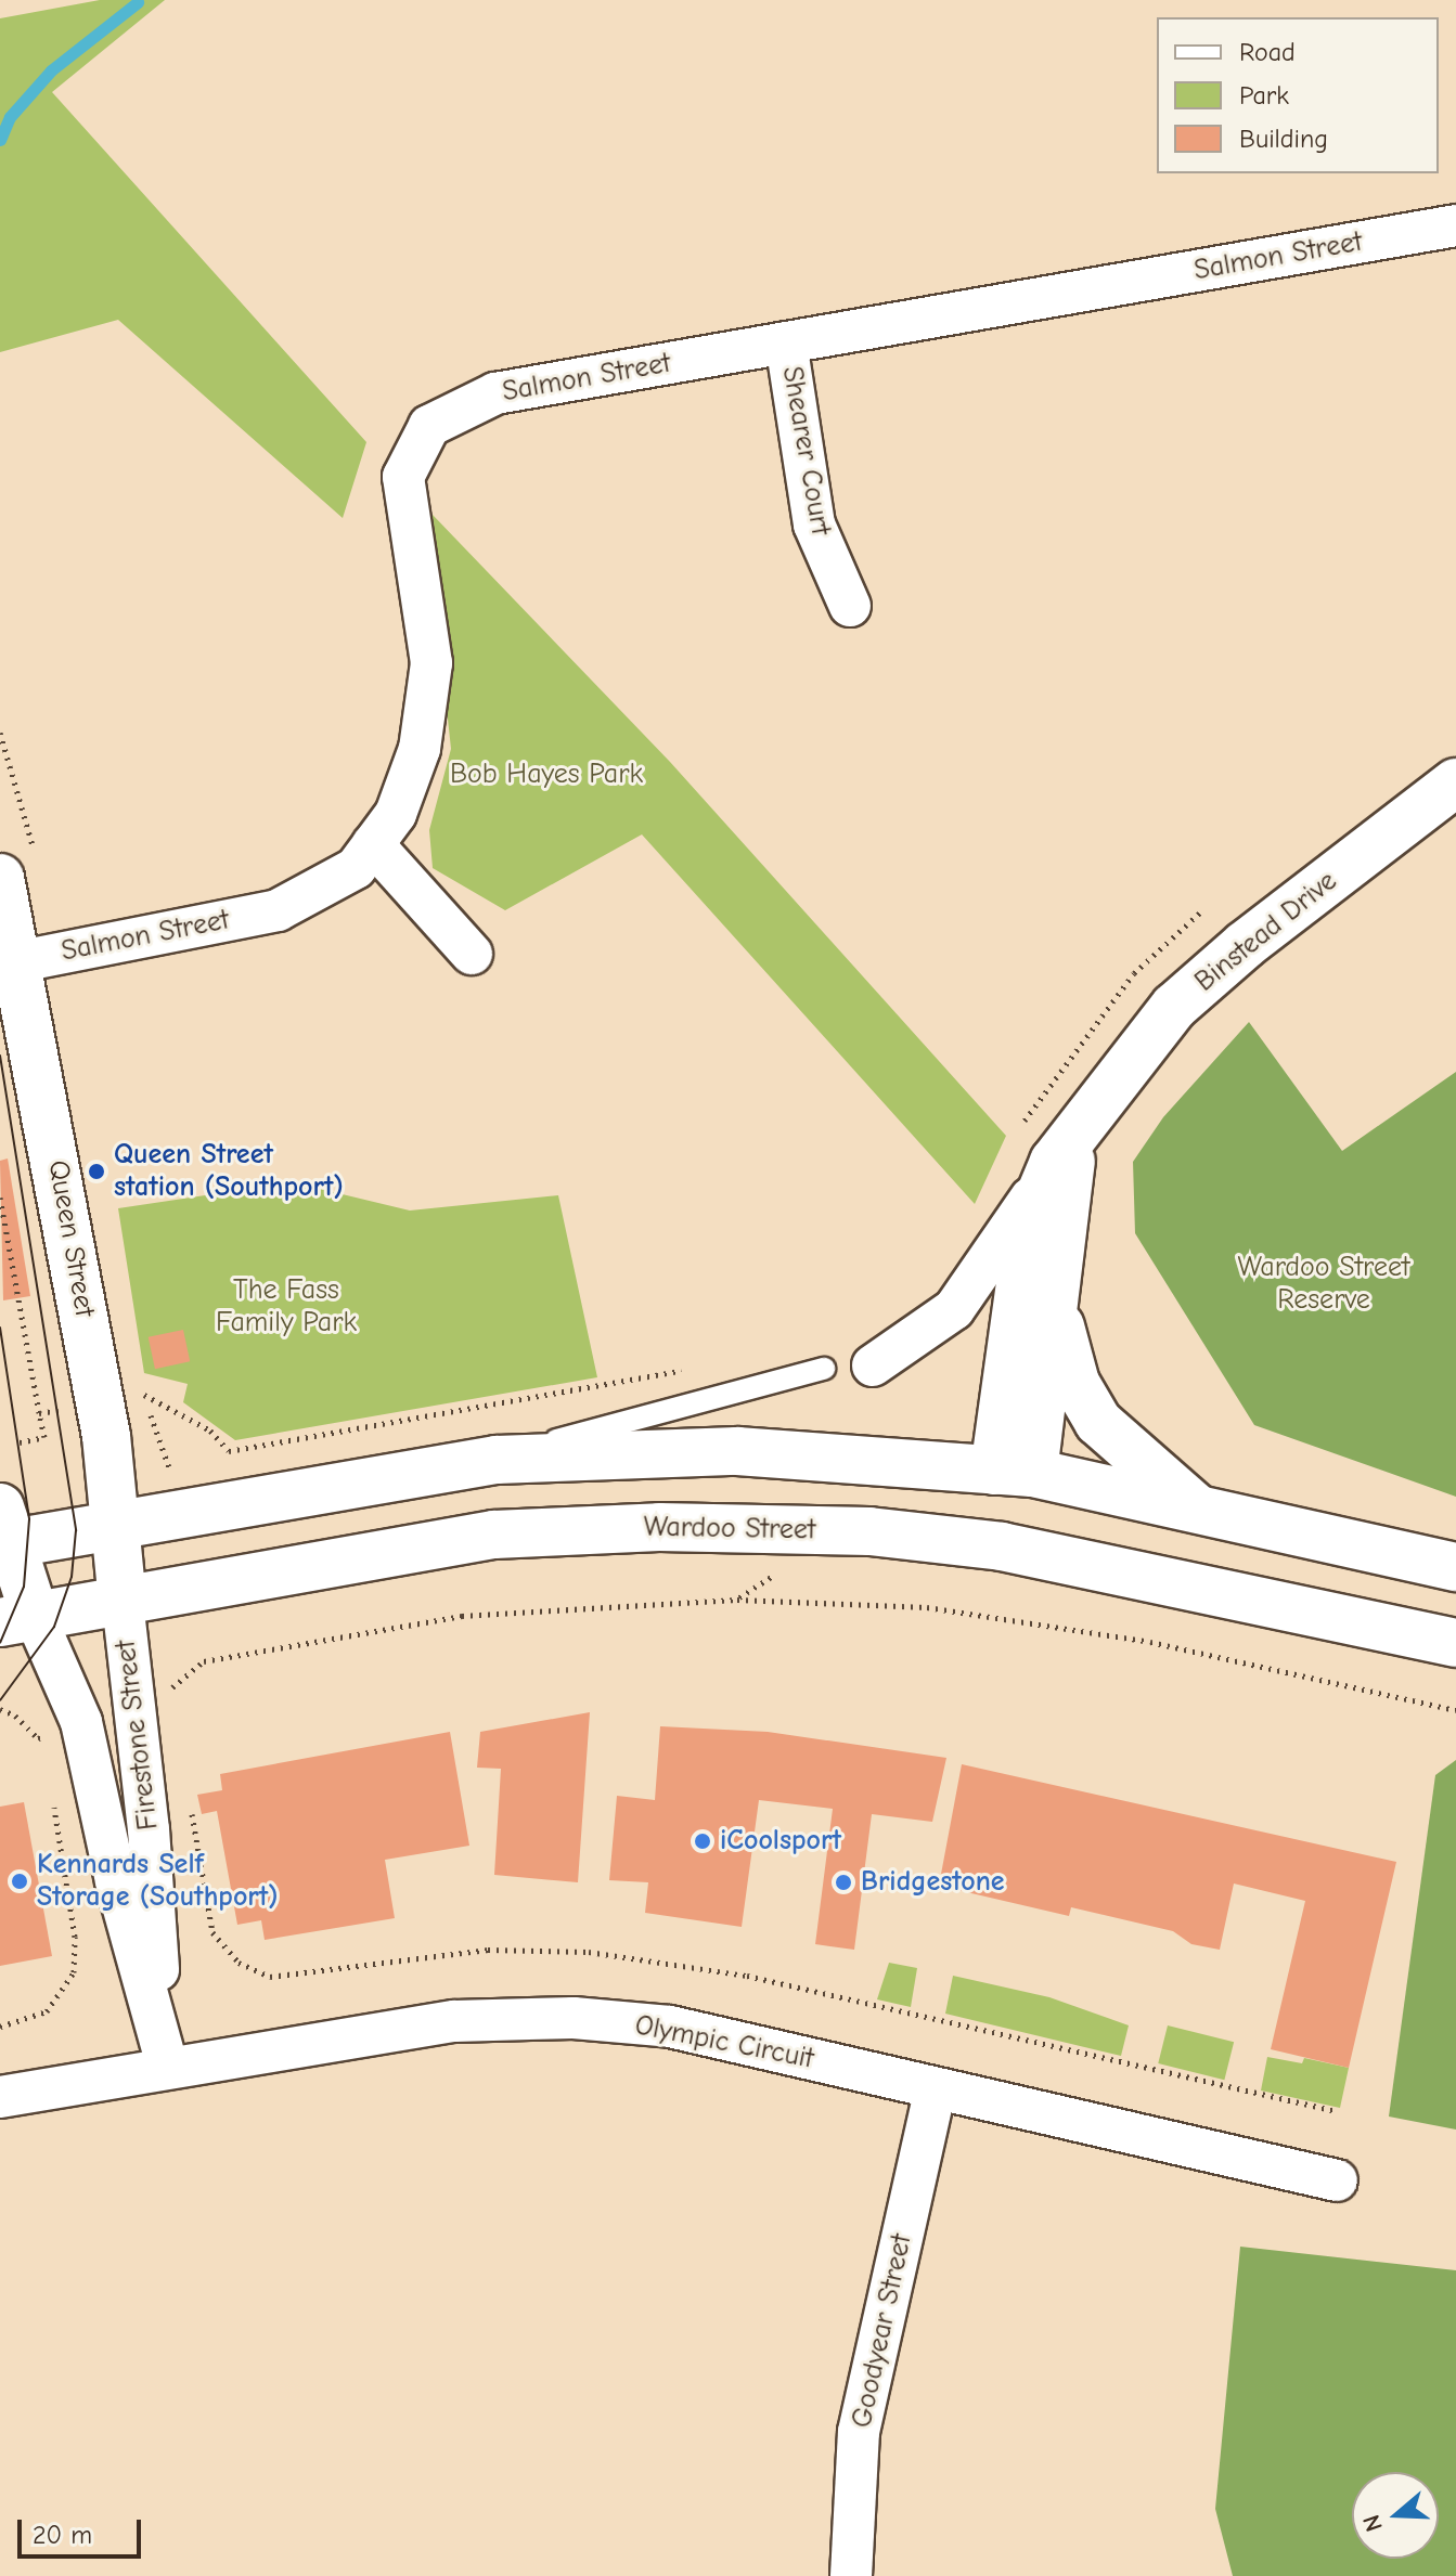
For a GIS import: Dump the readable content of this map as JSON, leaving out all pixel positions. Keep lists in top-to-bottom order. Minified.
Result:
{"streets":{"main road":["Binstead Drive","Queen Street","Wardoo Street"],"street":["Salmon Street","Shearer Court","Firestone Street","Olympic Circuit","Goodyear Street"]},"crossings":[["Salmon Street","Shearer Court"],["Salmon Street","Queen Street"],["Queen Street","Wardoo Street"],["Queen Street","Firestone Street"],["Wardoo Street","Firestone Street"],["Firestone Street","Olympic Circuit"],["Olympic Circuit","Goodyear Street"]],"parks":["Bob Hayes Park","Wardoo Street Reserve","The Fass Family Park"],"places":["Queen Street station (Southport)","iCoolsport","Kennards Self Storage (Southport)","Bridgestone"],"legend":["Road","Park","Building"],"scale_bar":"20 m","north":"left"}
